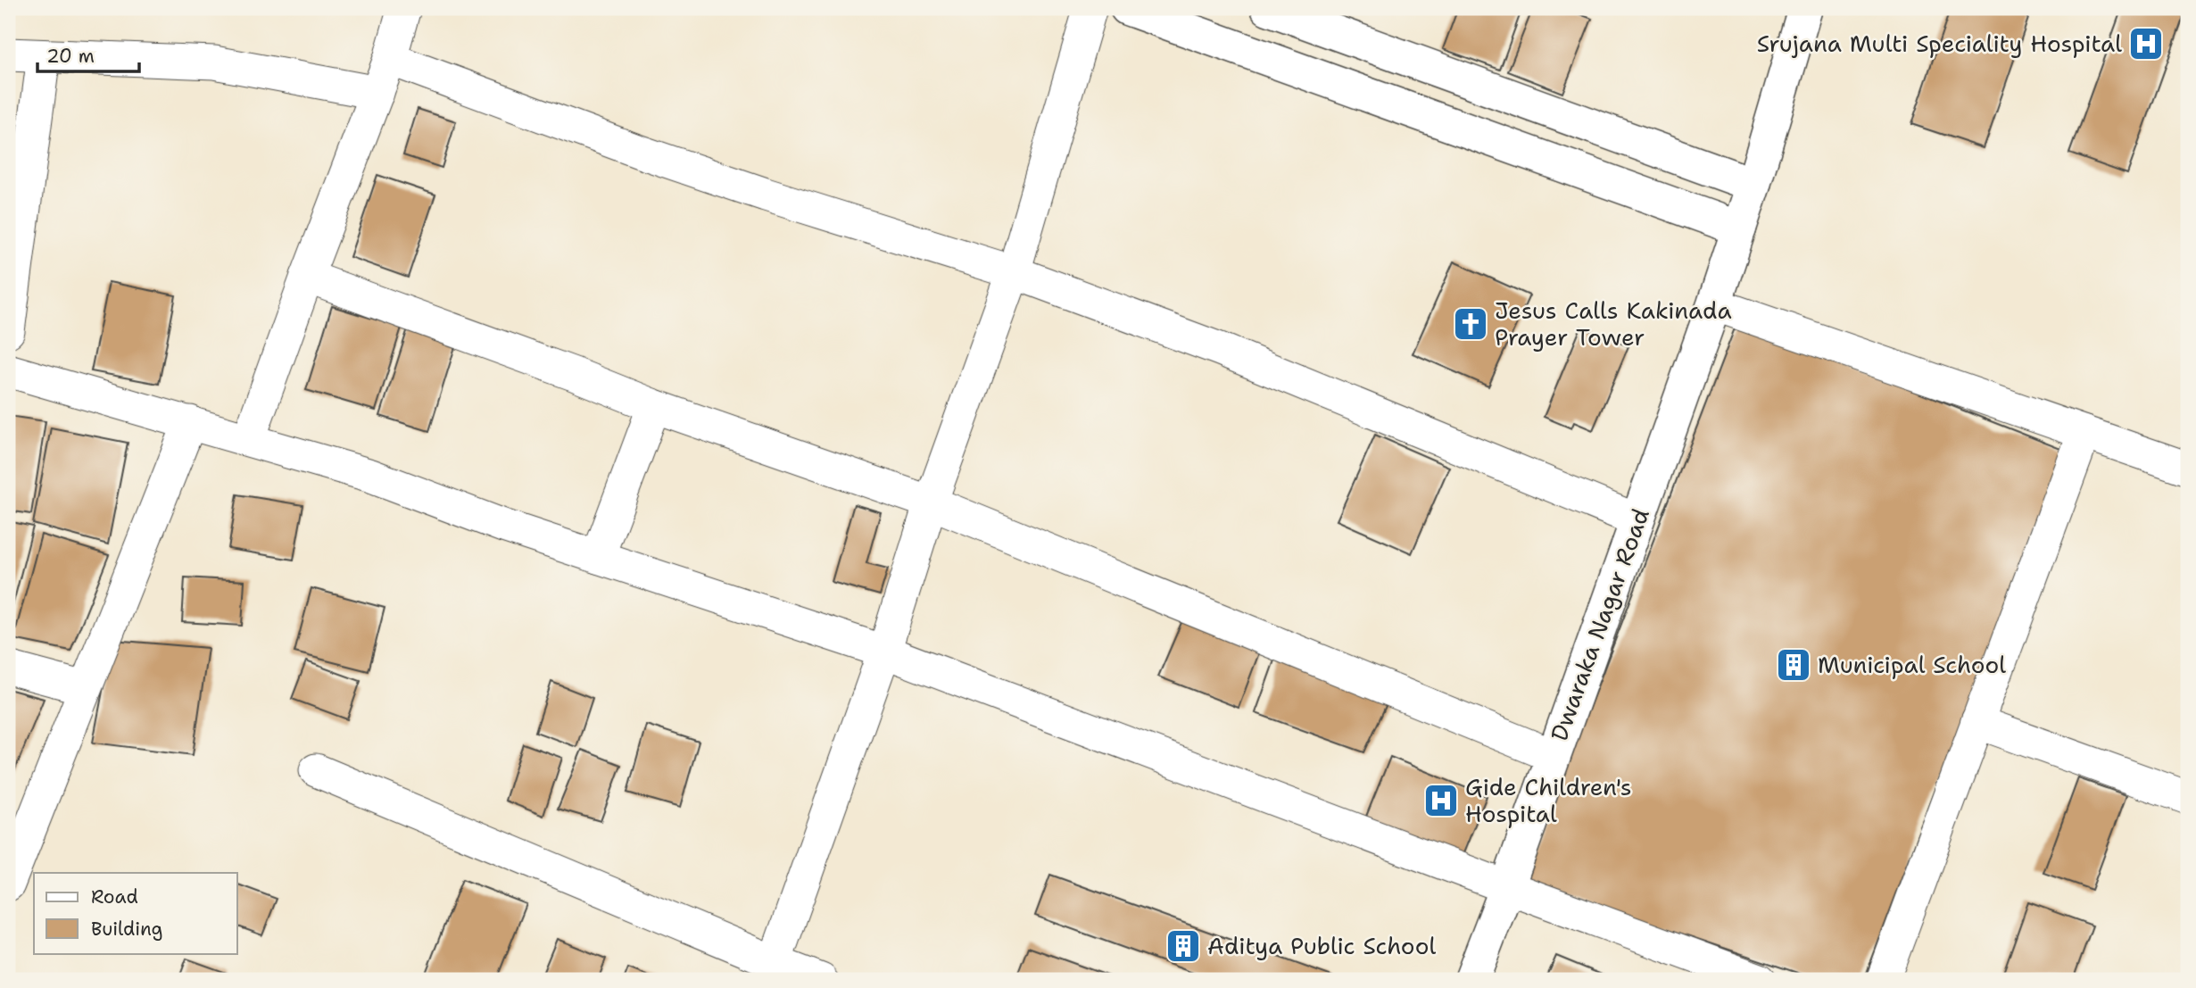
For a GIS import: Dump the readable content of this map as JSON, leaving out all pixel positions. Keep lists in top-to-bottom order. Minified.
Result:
{"streets":{"street":["Dwaraka Nagar Road"]},"places":{"hospital":["Srujana Multi Speciality Hospital","Gide Children's Hospital"],"church":["Jesus Calls Kakinada Prayer Tower"],"building":["Municipal School","Aditya Public School"]},"legend":["Road","Building"],"scale_bar":"20 m"}
